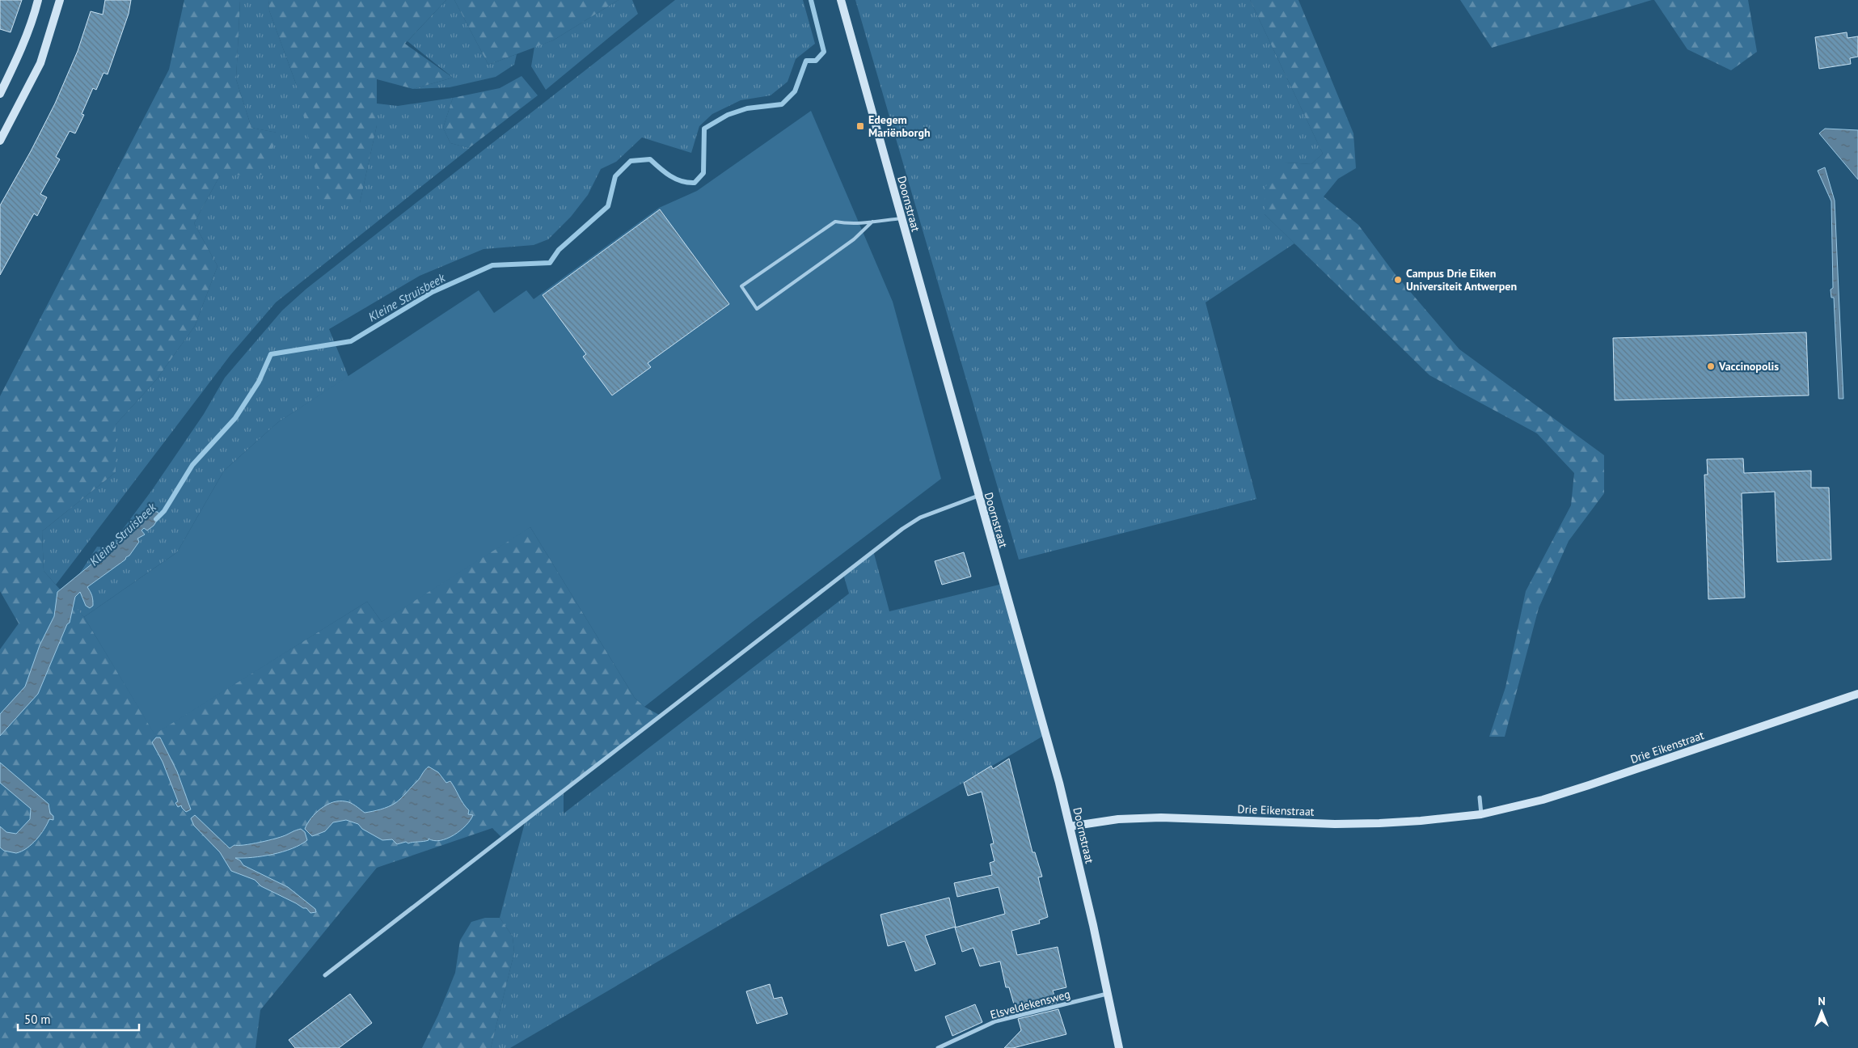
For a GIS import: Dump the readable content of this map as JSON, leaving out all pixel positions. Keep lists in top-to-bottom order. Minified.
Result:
{"streets":{"street":["Doornstraat","Drie Eikenstraat","Elsveldekensweg"]},"crossings":[["Doornstraat","Drie Eikenstraat"],["Doornstraat","Elsveldekensweg"]],"water":["Kleine Struisbeek"],"places":{"transit":["Edegem Mariënborgh"],"other":["Campus Drie Eiken Universiteit Antwerpen","Vaccinopolis"]},"scale_bar":"50 m","north":"top"}
